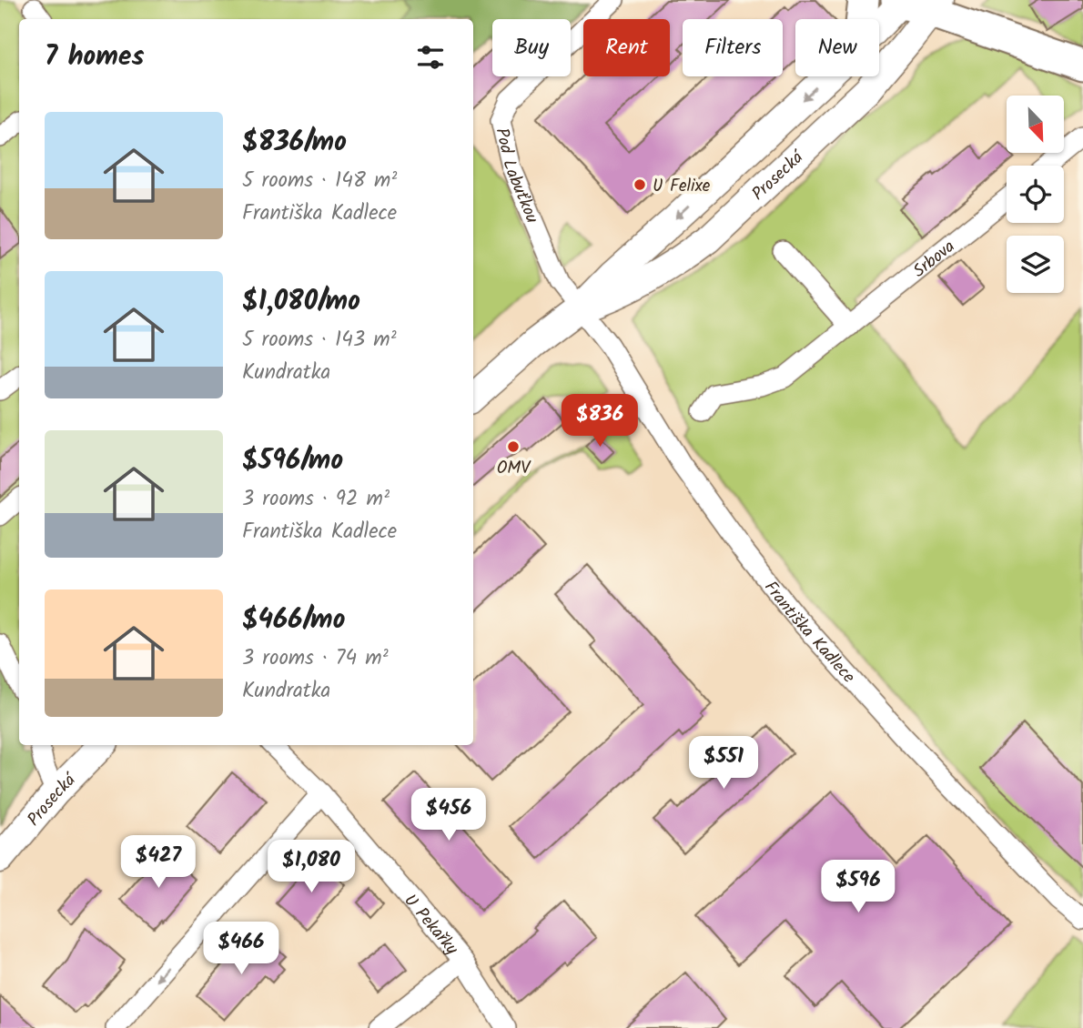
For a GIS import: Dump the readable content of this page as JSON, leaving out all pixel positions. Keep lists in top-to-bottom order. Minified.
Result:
{"streets":{"main road":["Prosecká"],"street":["Pod Labuťkou","Srbova","Františka Kadlece","U Pekařky"]},"crossings":[["Pod Labuťkou","Prosecká"],["Pod Labuťkou","Františka Kadlece"],["Prosecká","Františka Kadlece"]],"places":["U Felixe","OMV"],"north":"bottom right","page":{"chip":["Buy","Rent","Filters","New"],"heading":"7 homes","list":[{"name":"$836/mo","note":"5 rooms · 148 m² · Františka Kadlece"},{"name":"$1,080/mo","note":"5 rooms · 143 m² · Kundratka"},{"name":"$596/mo","note":"3 rooms · 92 m² · Františka Kadlece"},{"name":"$466/mo","note":"3 rooms · 74 m² · Kundratka"}],"price":["$836","$551","$456","$427","$1,080","$596","$466"]}}
